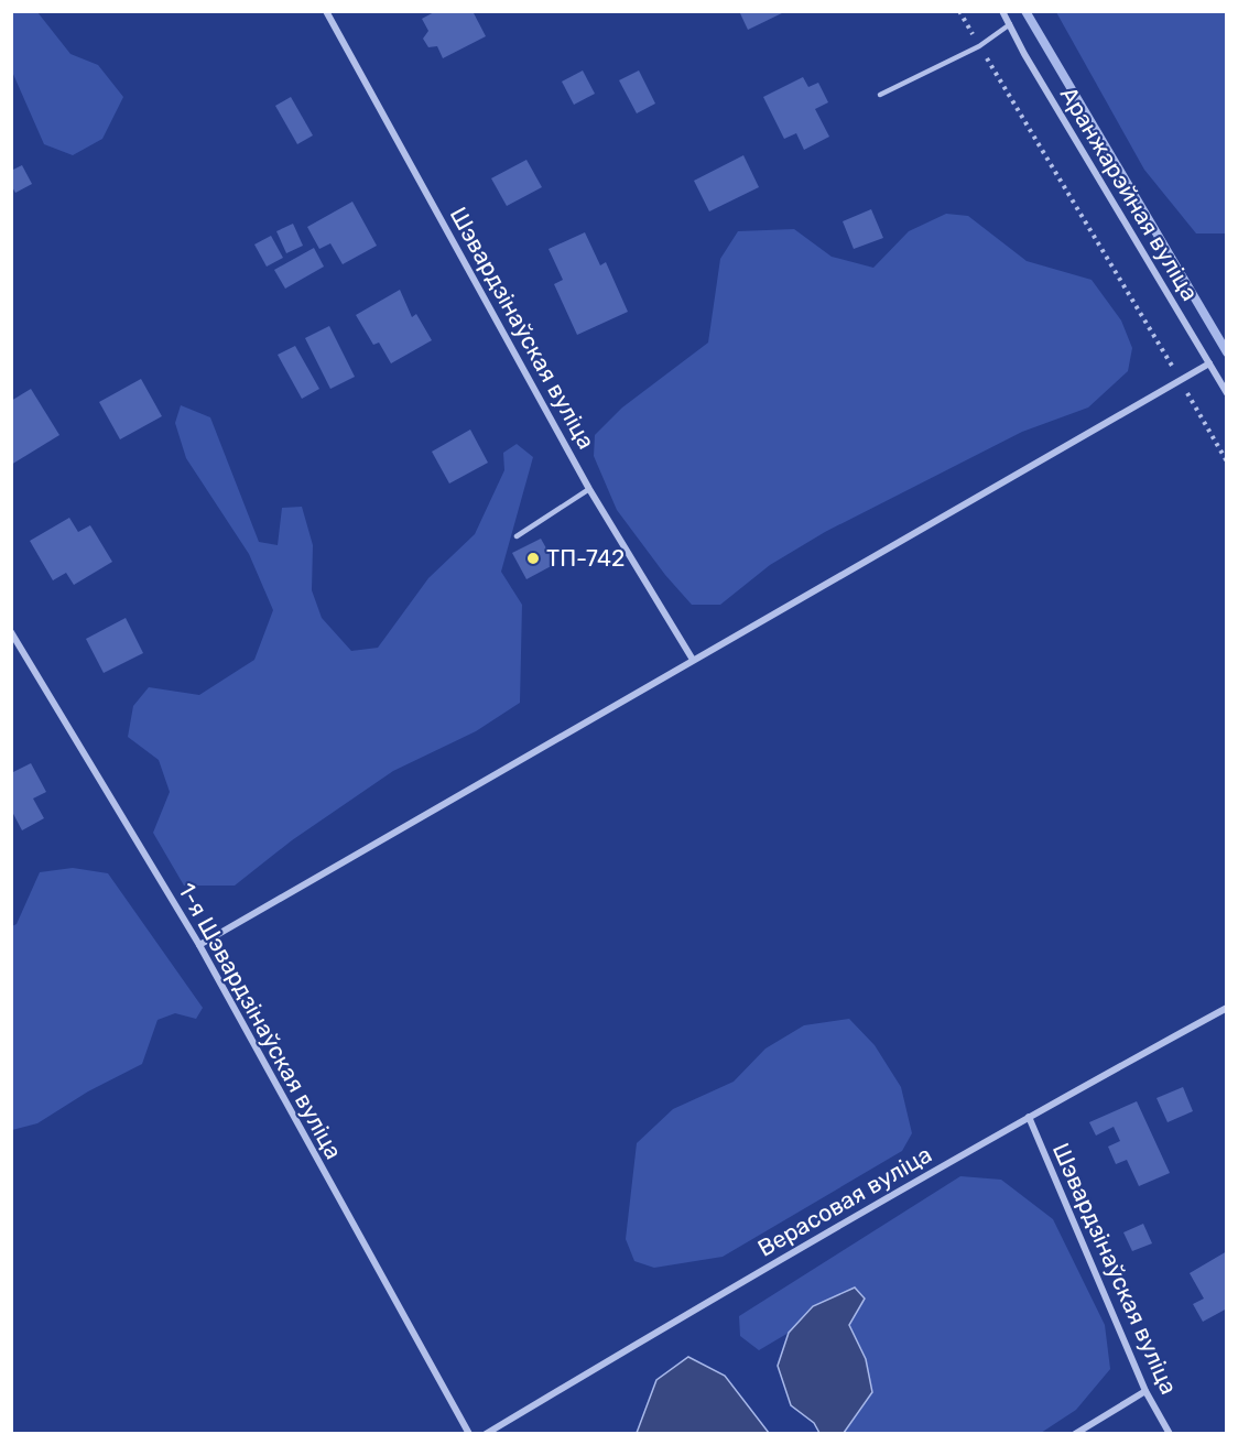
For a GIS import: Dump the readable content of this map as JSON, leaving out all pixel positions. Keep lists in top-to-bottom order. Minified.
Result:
{"streets":{"street":["Аранжарэйная вуліца","Шэвардзінаўская вуліца","1-я Шэвардзінаўская вуліца","Верасовая вуліца"]},"crossings":[["Шэвардзінаўская вуліца","Верасовая вуліца"]],"places":["ТП-742"]}
